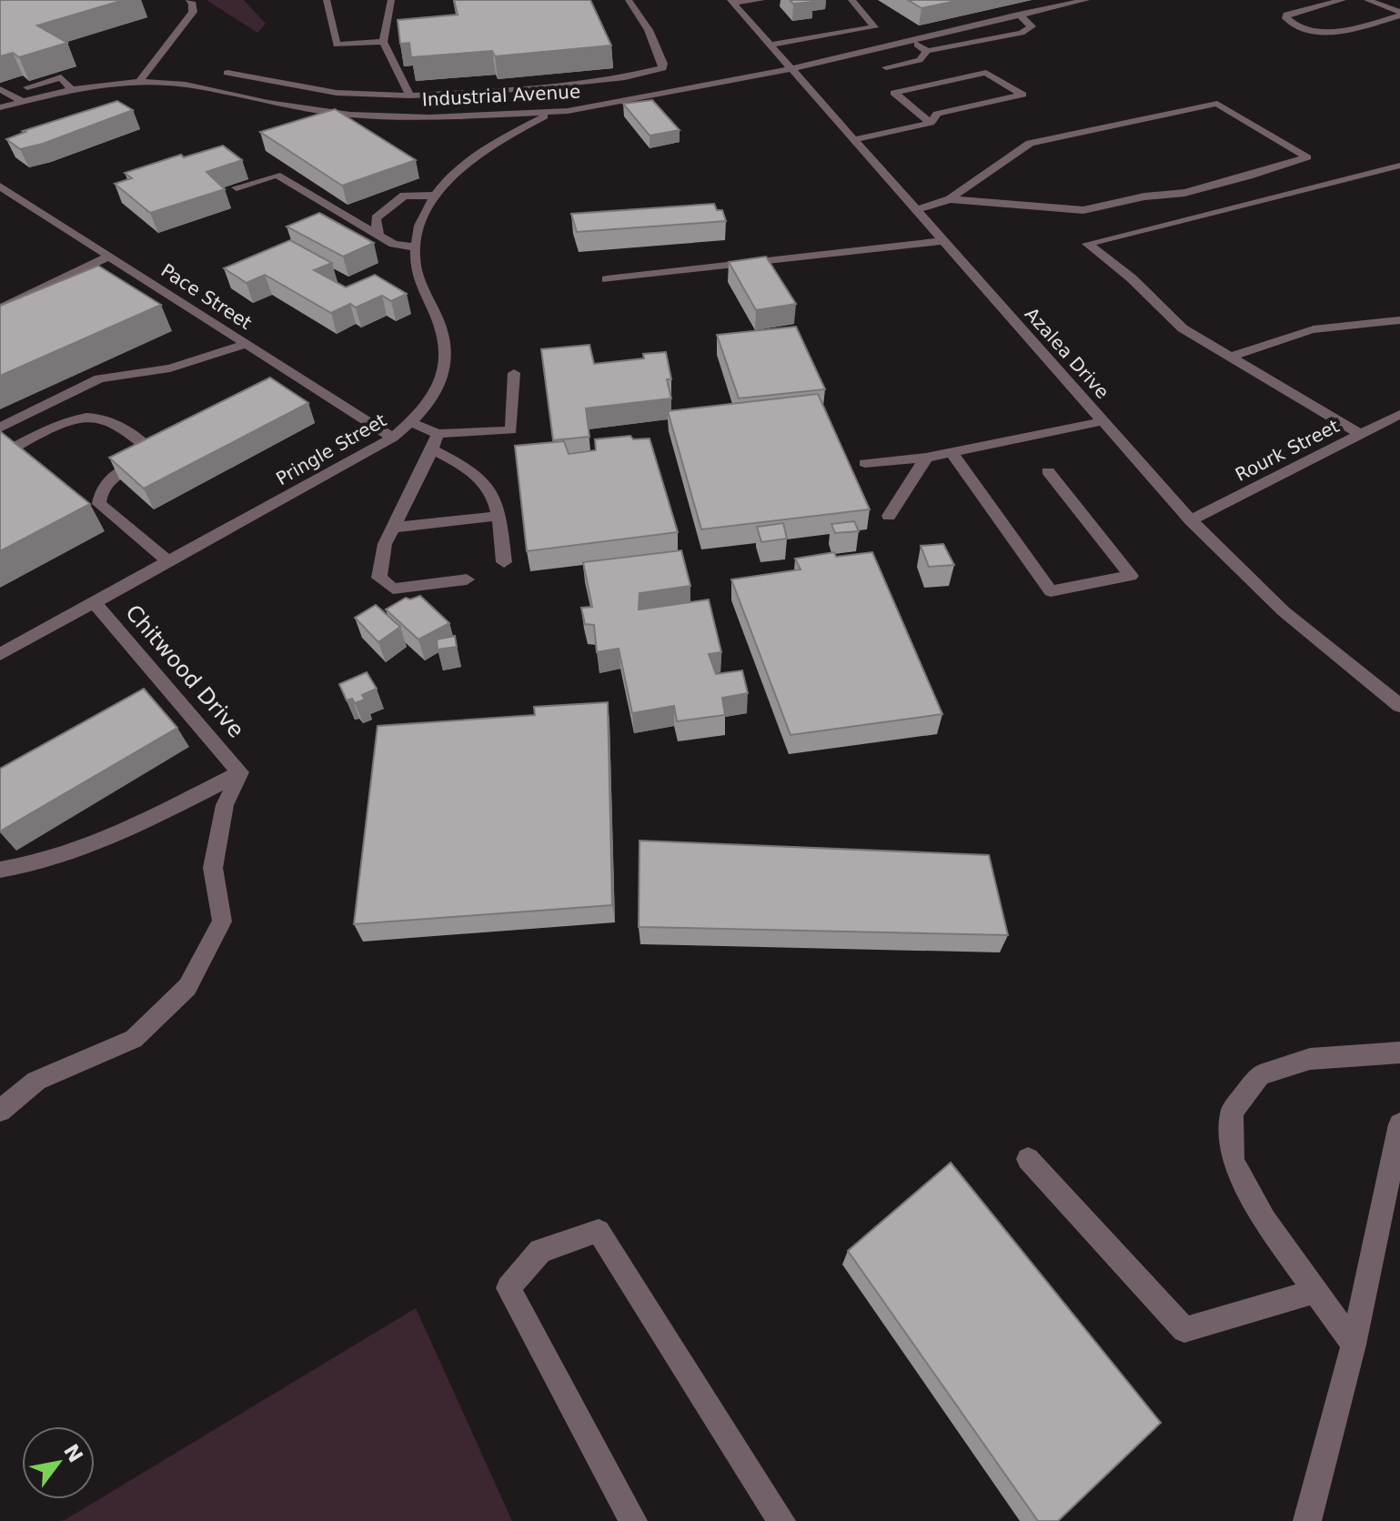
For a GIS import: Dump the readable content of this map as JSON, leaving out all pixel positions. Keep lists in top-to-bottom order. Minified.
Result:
{"streets":{"street":["Industrial Avenue","Pace Street","Azalea Drive","Pringle Street","Rourk Street","Chitwood Drive"]},"crossings":[["Industrial Avenue","Azalea Drive"],["Industrial Avenue","Pringle Street"],["Pace Street","Pringle Street"],["Azalea Drive","Rourk Street"],["Pringle Street","Chitwood Drive"]],"north":"top right"}
